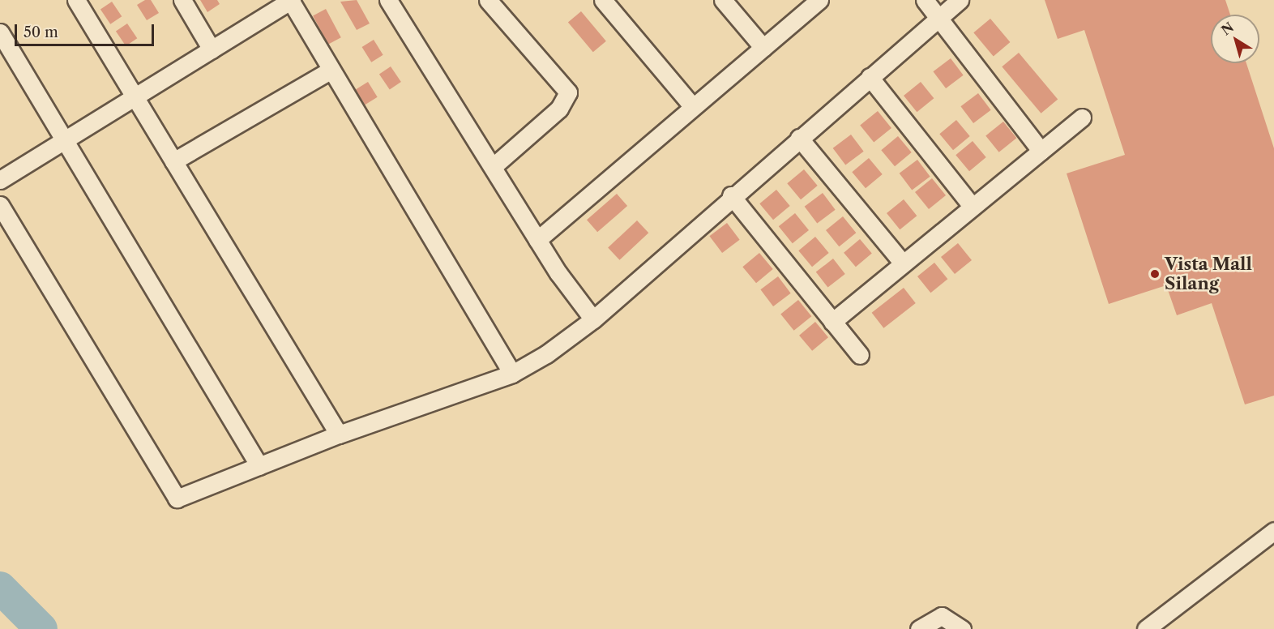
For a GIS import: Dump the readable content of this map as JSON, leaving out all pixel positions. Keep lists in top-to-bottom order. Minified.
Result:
{"places":["Vista Mall Silang"],"scale_bar":"50 m","north":"top left"}
